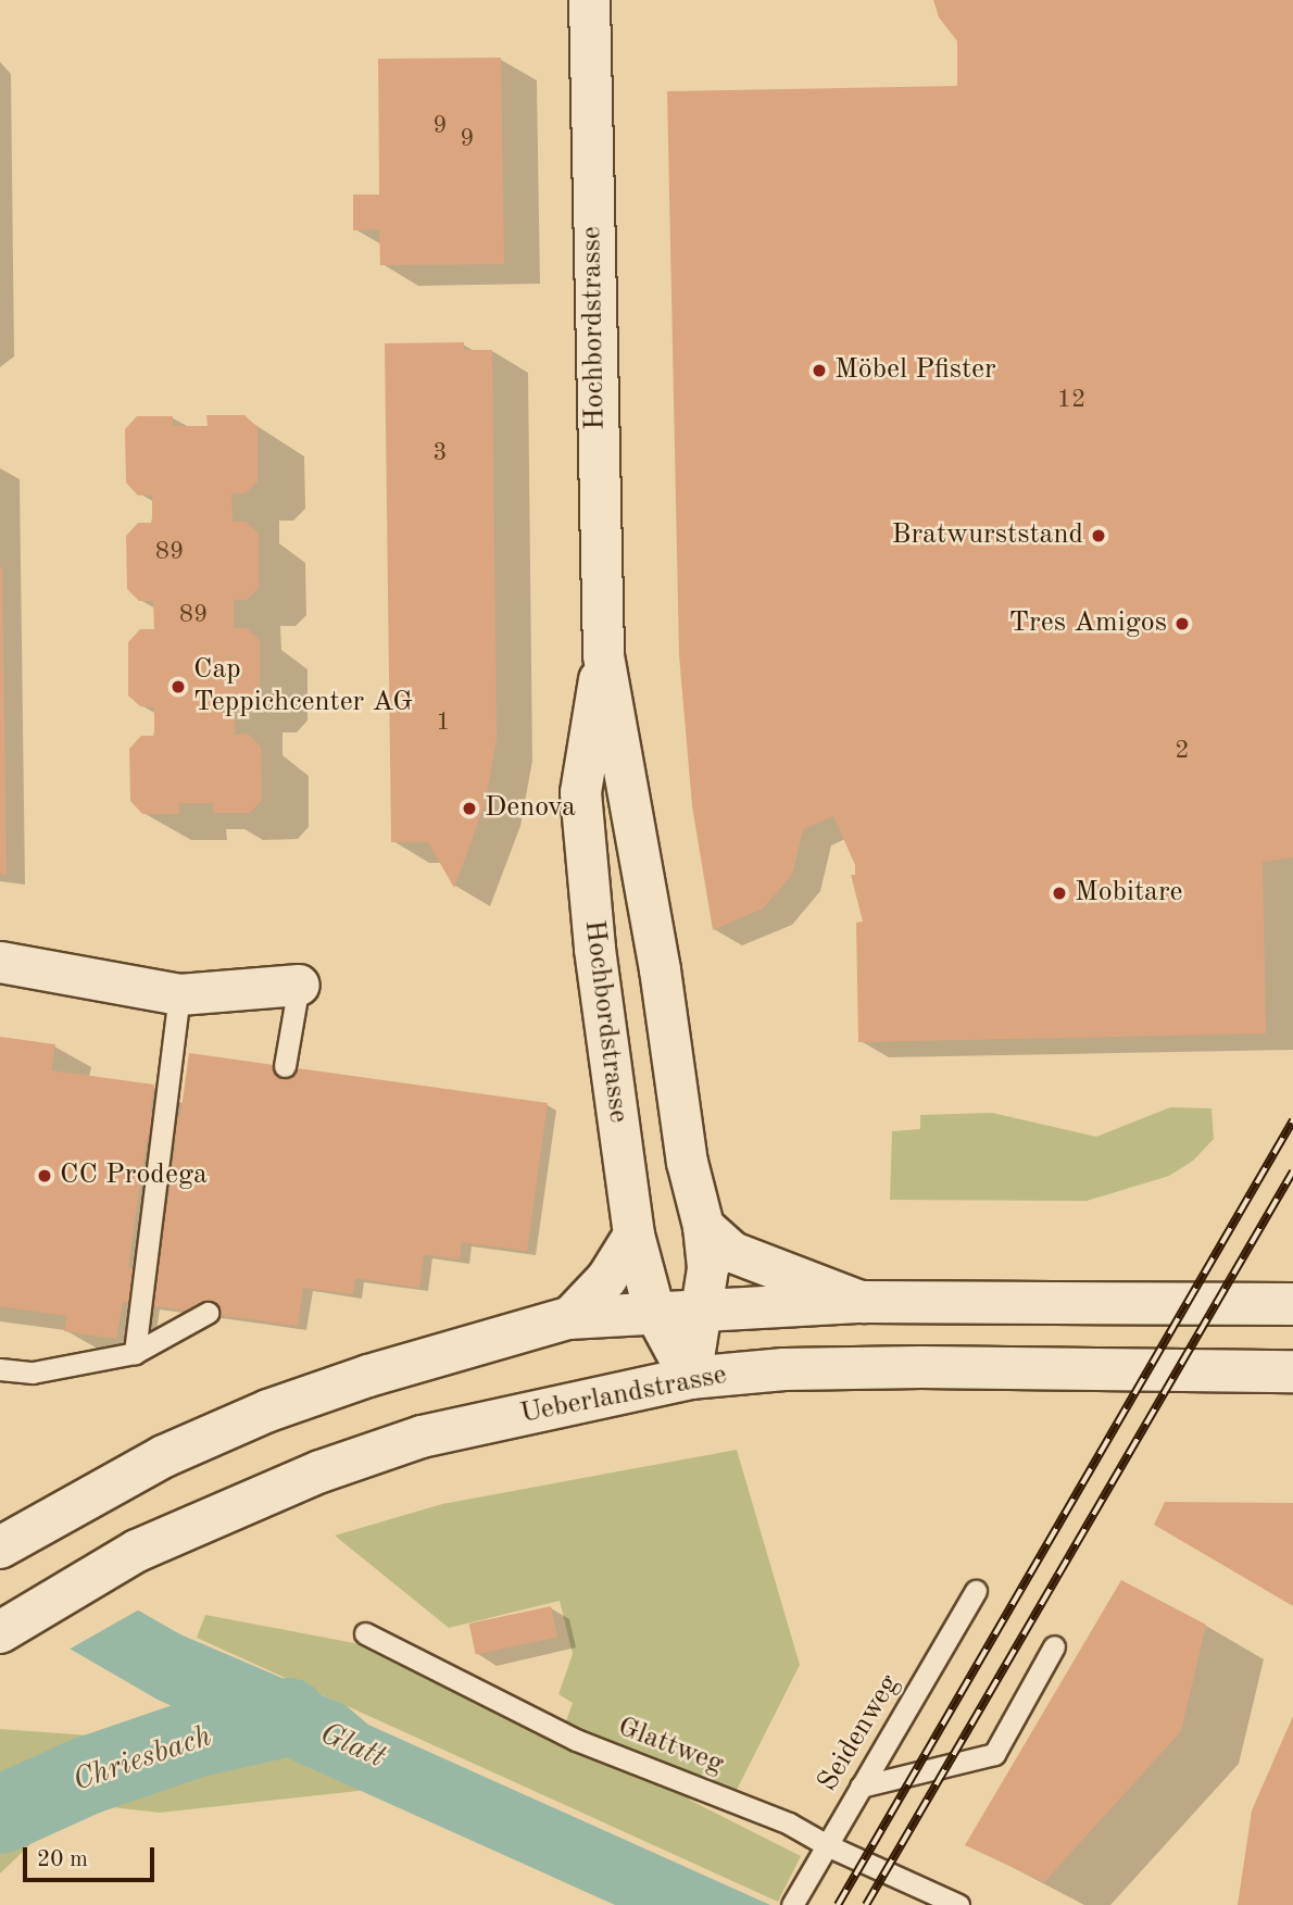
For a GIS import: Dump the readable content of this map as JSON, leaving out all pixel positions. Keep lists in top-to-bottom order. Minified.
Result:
{"streets":{"main road":["Ueberlandstrasse"],"street":["Hochbordstrasse"],"lane":["Seidenweg","Glattweg"]},"crossings":[["Hochbordstrasse","Ueberlandstrasse"],["Seidenweg","Glattweg"]],"water":["Glatt","Chriesbach"],"places":["Möbel Pfister","Bratwurststand","Tres Amigos","Cap Teppichcenter AG","Denova","Mobitare","CC Prodega"],"house_numbers":["9","9","12","3","89","89","1","2"],"scale_bar":"20 m"}
